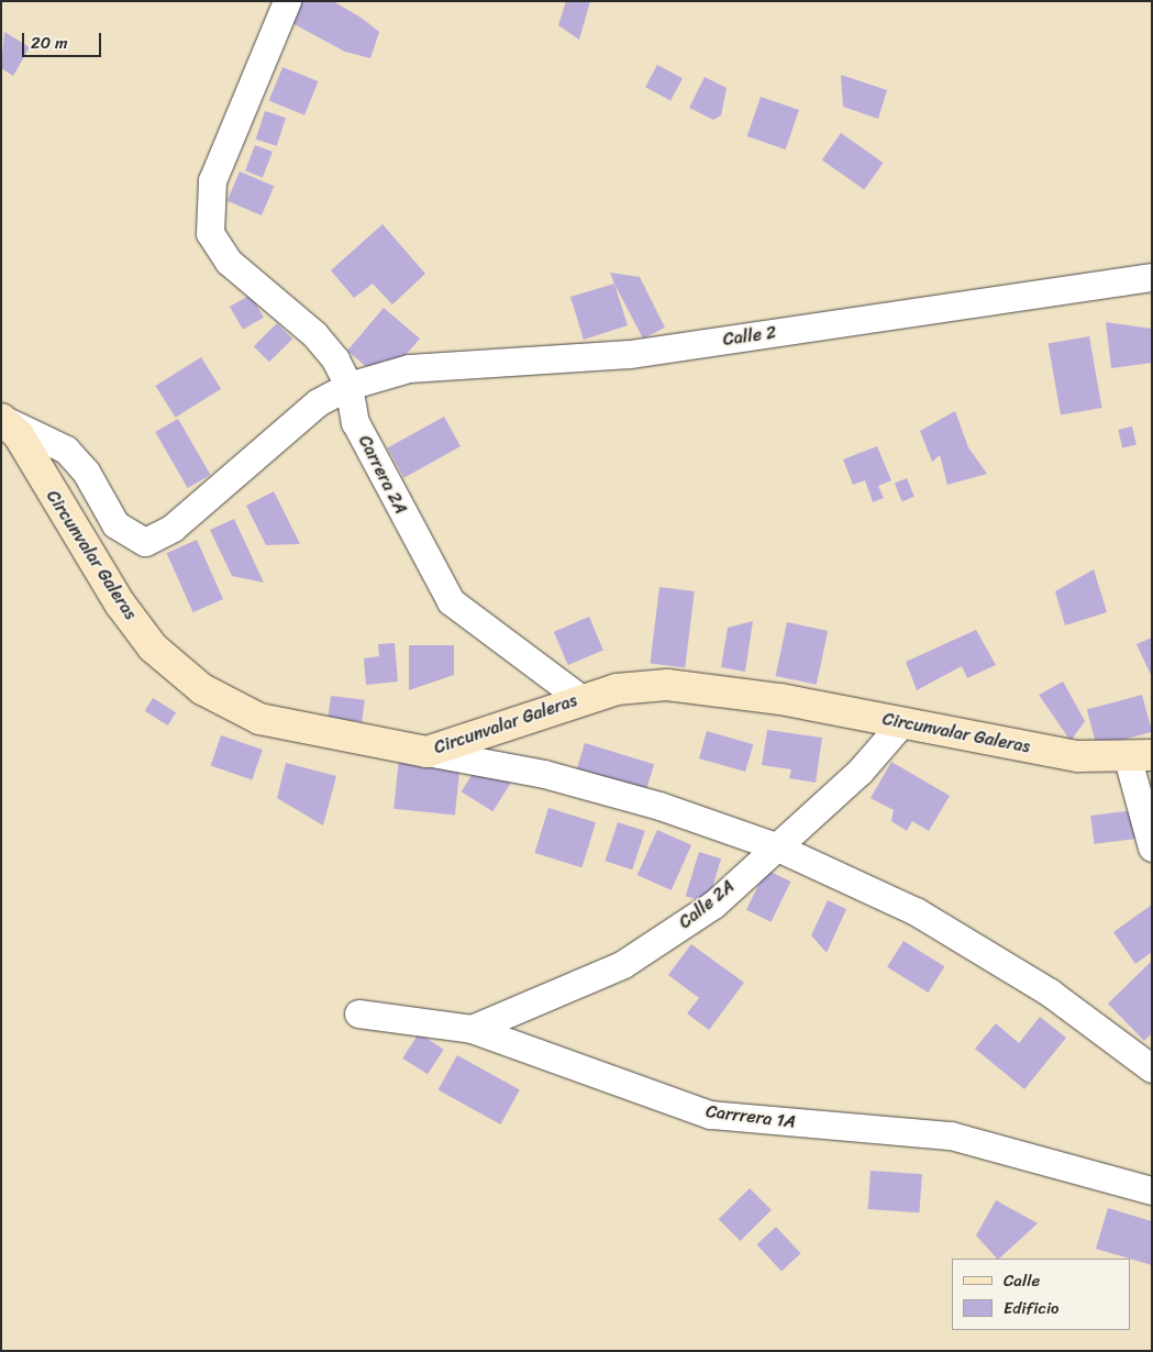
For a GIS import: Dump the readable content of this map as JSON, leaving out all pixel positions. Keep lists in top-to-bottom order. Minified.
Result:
{"streets":{"main road":["Circunvalar Galeras"],"street":["Calle 2","Carrera 2A","Calle 2A","Carrrera 1A"]},"crossings":[["Calle 2","Carrera 2A"],["Calle 2","Circunvalar Galeras"],["Carrera 2A","Circunvalar Galeras"],["Circunvalar Galeras","Calle 2A"],["Calle 2A","Carrrera 1A"]],"legend":["Calle","Edificio"],"scale_bar":"20 m"}
